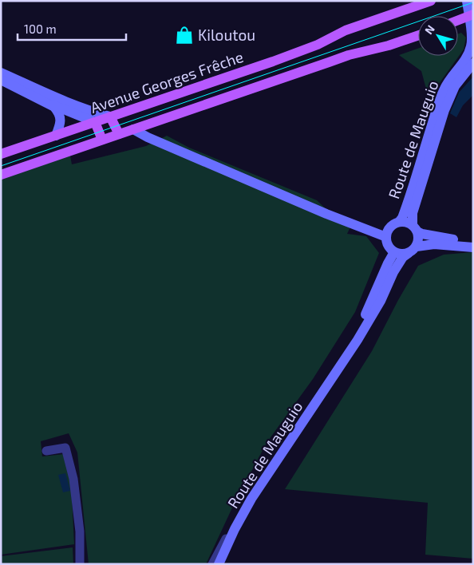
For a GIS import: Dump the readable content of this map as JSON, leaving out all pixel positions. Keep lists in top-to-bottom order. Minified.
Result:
{"streets":{"main road":["Avenue Georges Frêche","Route de Mauguio"]},"places":{"shop":["Kiloutou"]},"scale_bar":"100 m","north":"top left"}
